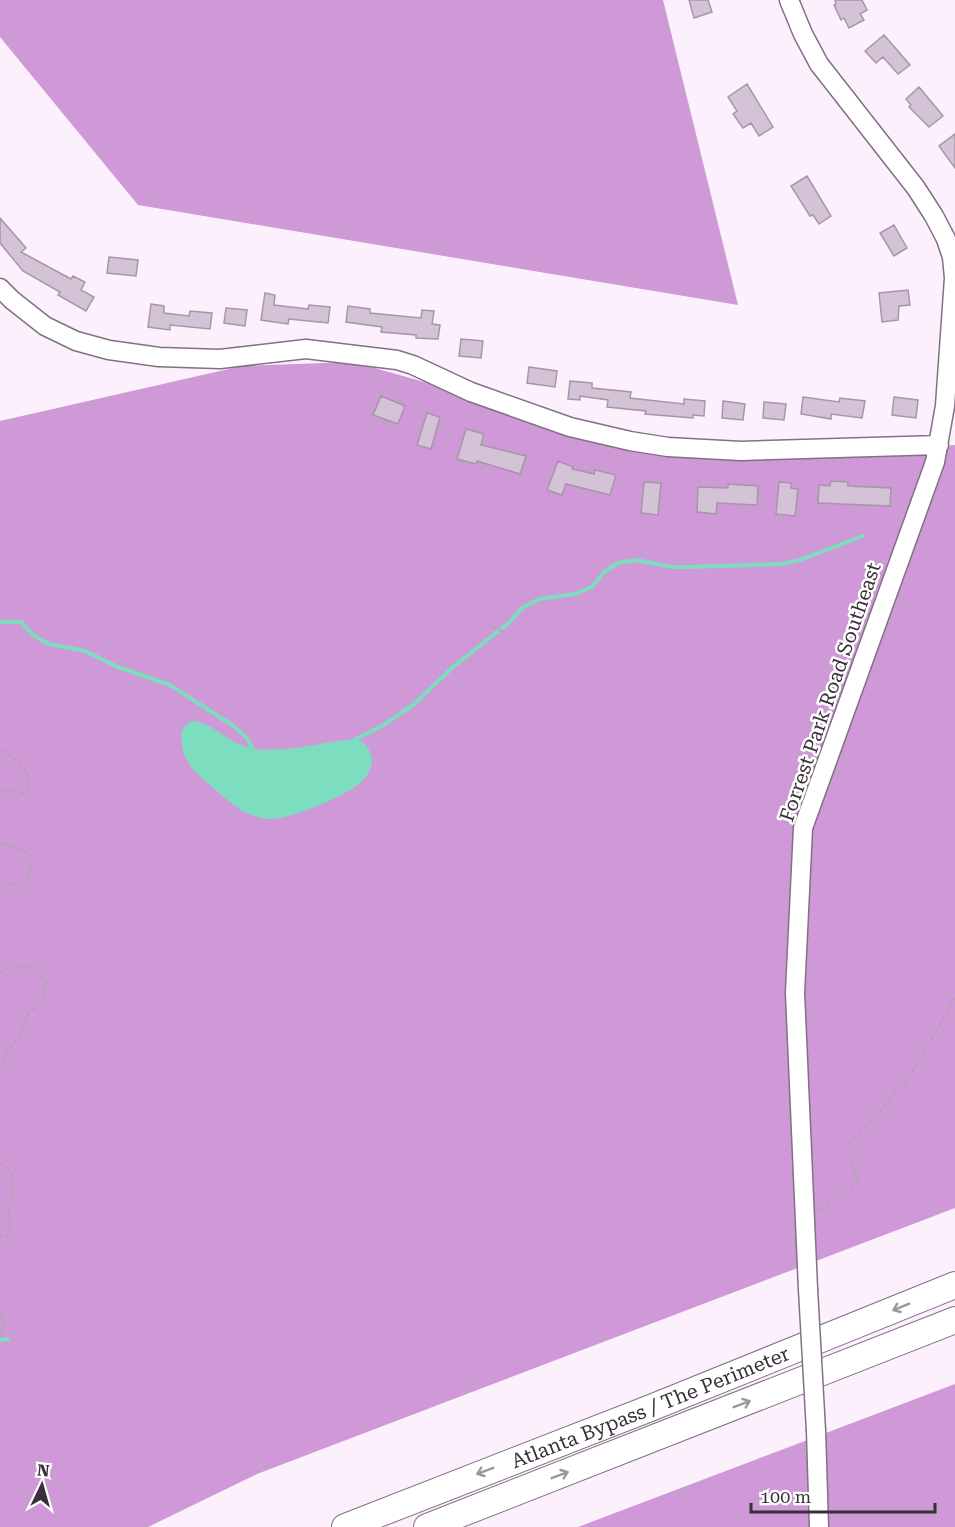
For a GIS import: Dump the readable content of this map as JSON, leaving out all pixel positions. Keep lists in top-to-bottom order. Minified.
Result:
{"streets":{"highway":["Atlanta Bypass / The Perimeter"],"street":["Forrest Park Road Southeast"]},"scale_bar":"100 m","north":"top"}
